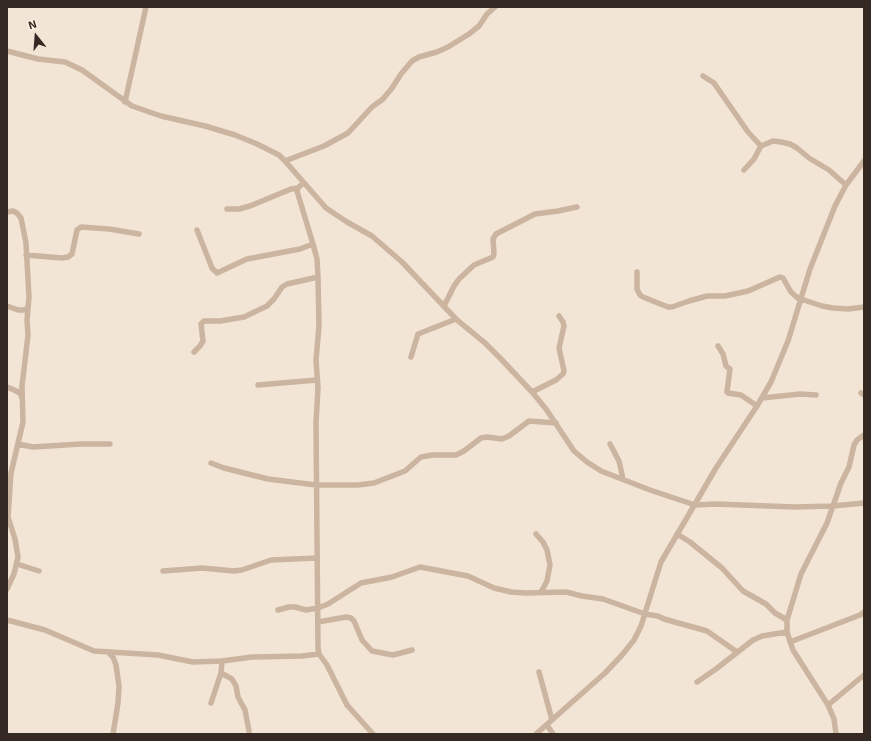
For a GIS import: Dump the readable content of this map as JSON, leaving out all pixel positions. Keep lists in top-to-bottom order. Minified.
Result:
{"north":"top"}
